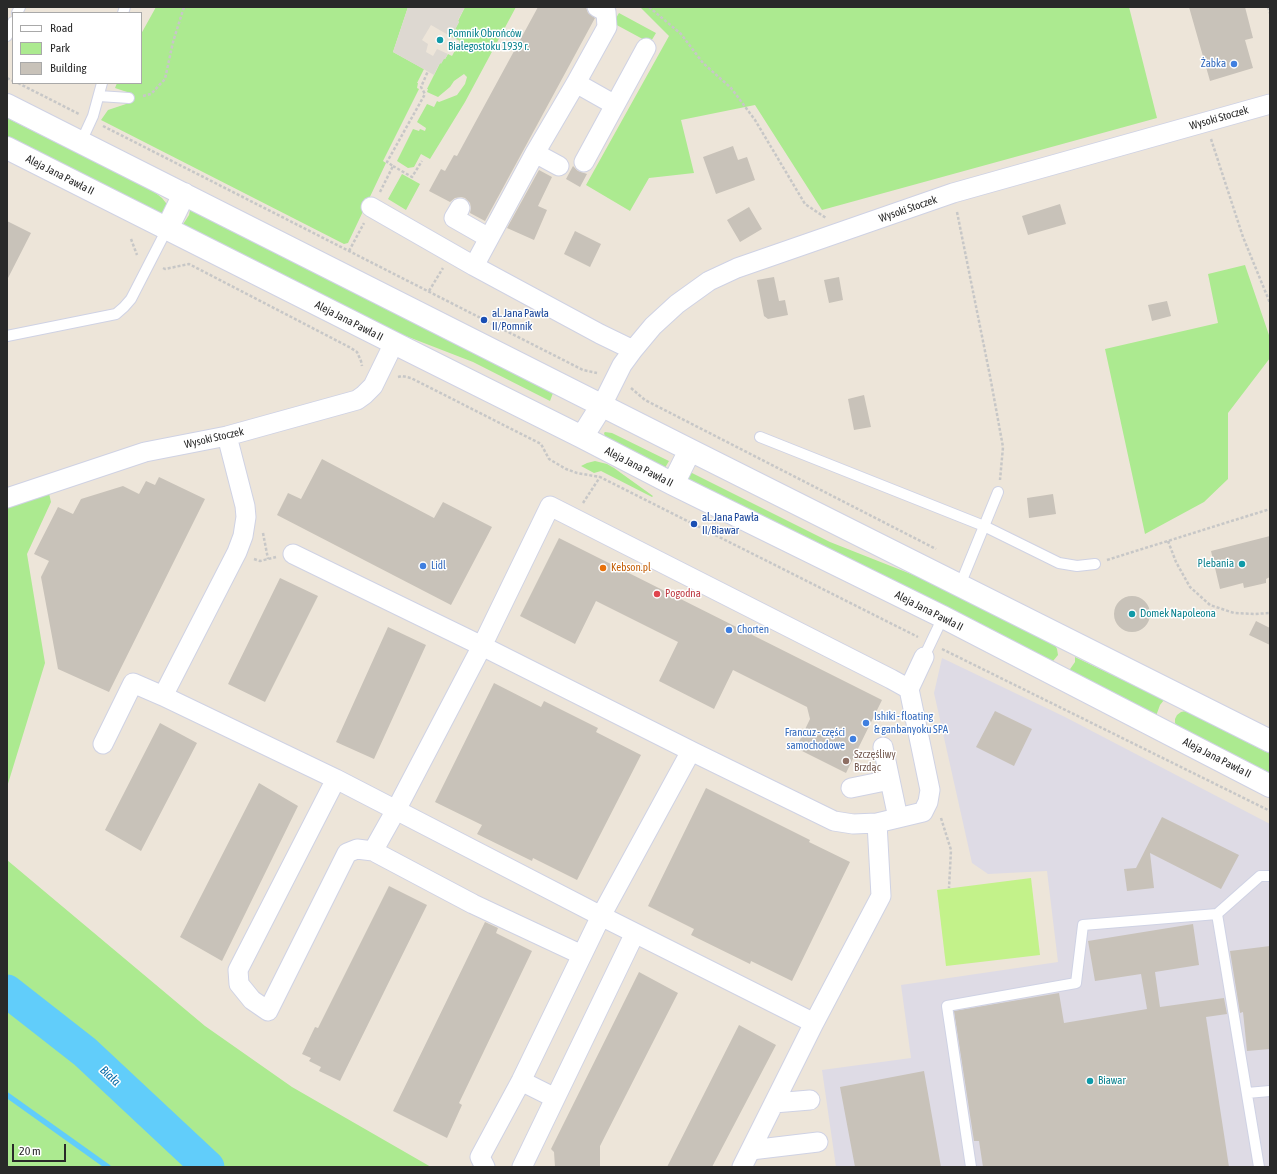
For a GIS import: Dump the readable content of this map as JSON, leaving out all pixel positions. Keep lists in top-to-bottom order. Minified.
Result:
{"streets":{"main road":["Aleja Jana Pawła II"],"street":["Wysoki Stoczek"]},"crossings":[["Wysoki Stoczek","Aleja Jana Pawła II"]],"water":["Biała"],"places":["Pomnik Obrońców Białegostoku 1939 r.","Żabka","al. Jana Pawła II/Pomnik","al. Jana Pawła II/Biawar","Plebania","Lidl","Kebson.pl","Pogodna","Domek Napoleona","Chorten","Ishiki - floating & ganbanyoku SPA","Francuz - części samochodowe","Szczęśliwy Brzdąc","Biawar"],"legend":["Road","Park","Building"],"scale_bar":"20 m"}
